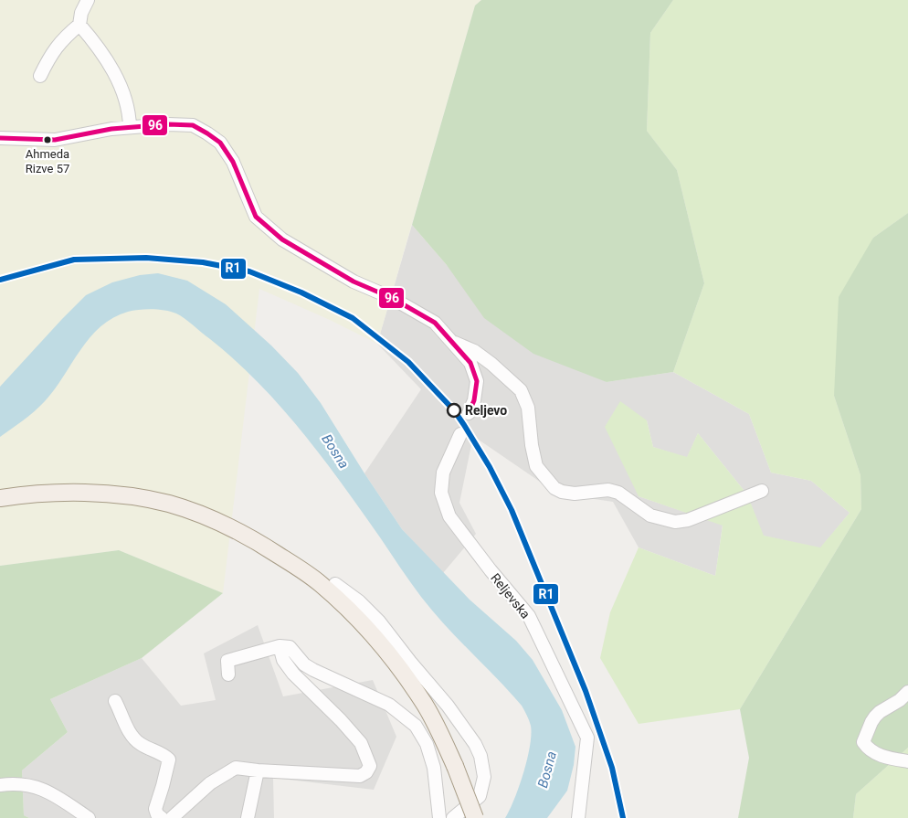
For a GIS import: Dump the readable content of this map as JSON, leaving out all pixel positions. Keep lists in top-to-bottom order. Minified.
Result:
{"streets":{"street":["Reljevska"]},"water":["Bosna"],"places":["Ahmeda Rizve 57","Reljevo"],"lines":["transit line 96","transit line R1"]}
